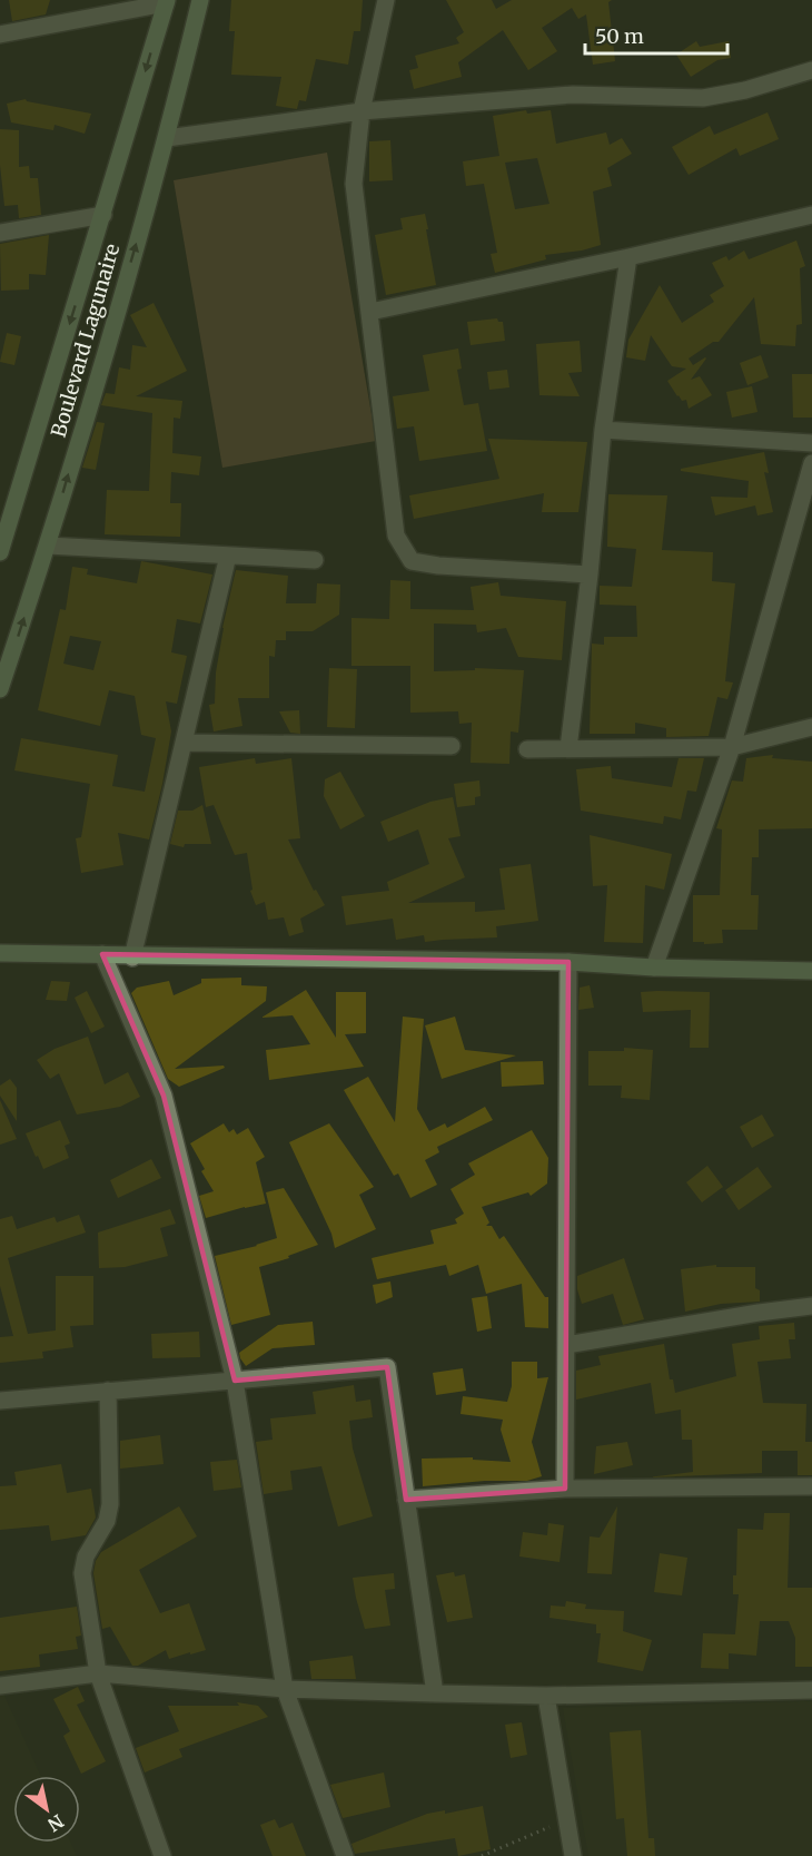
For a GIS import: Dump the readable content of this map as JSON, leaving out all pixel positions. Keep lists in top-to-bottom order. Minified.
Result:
{"streets":{"main road":["Boulevard Lagunaire"]},"scale_bar":"50 m","north":"bottom right"}
